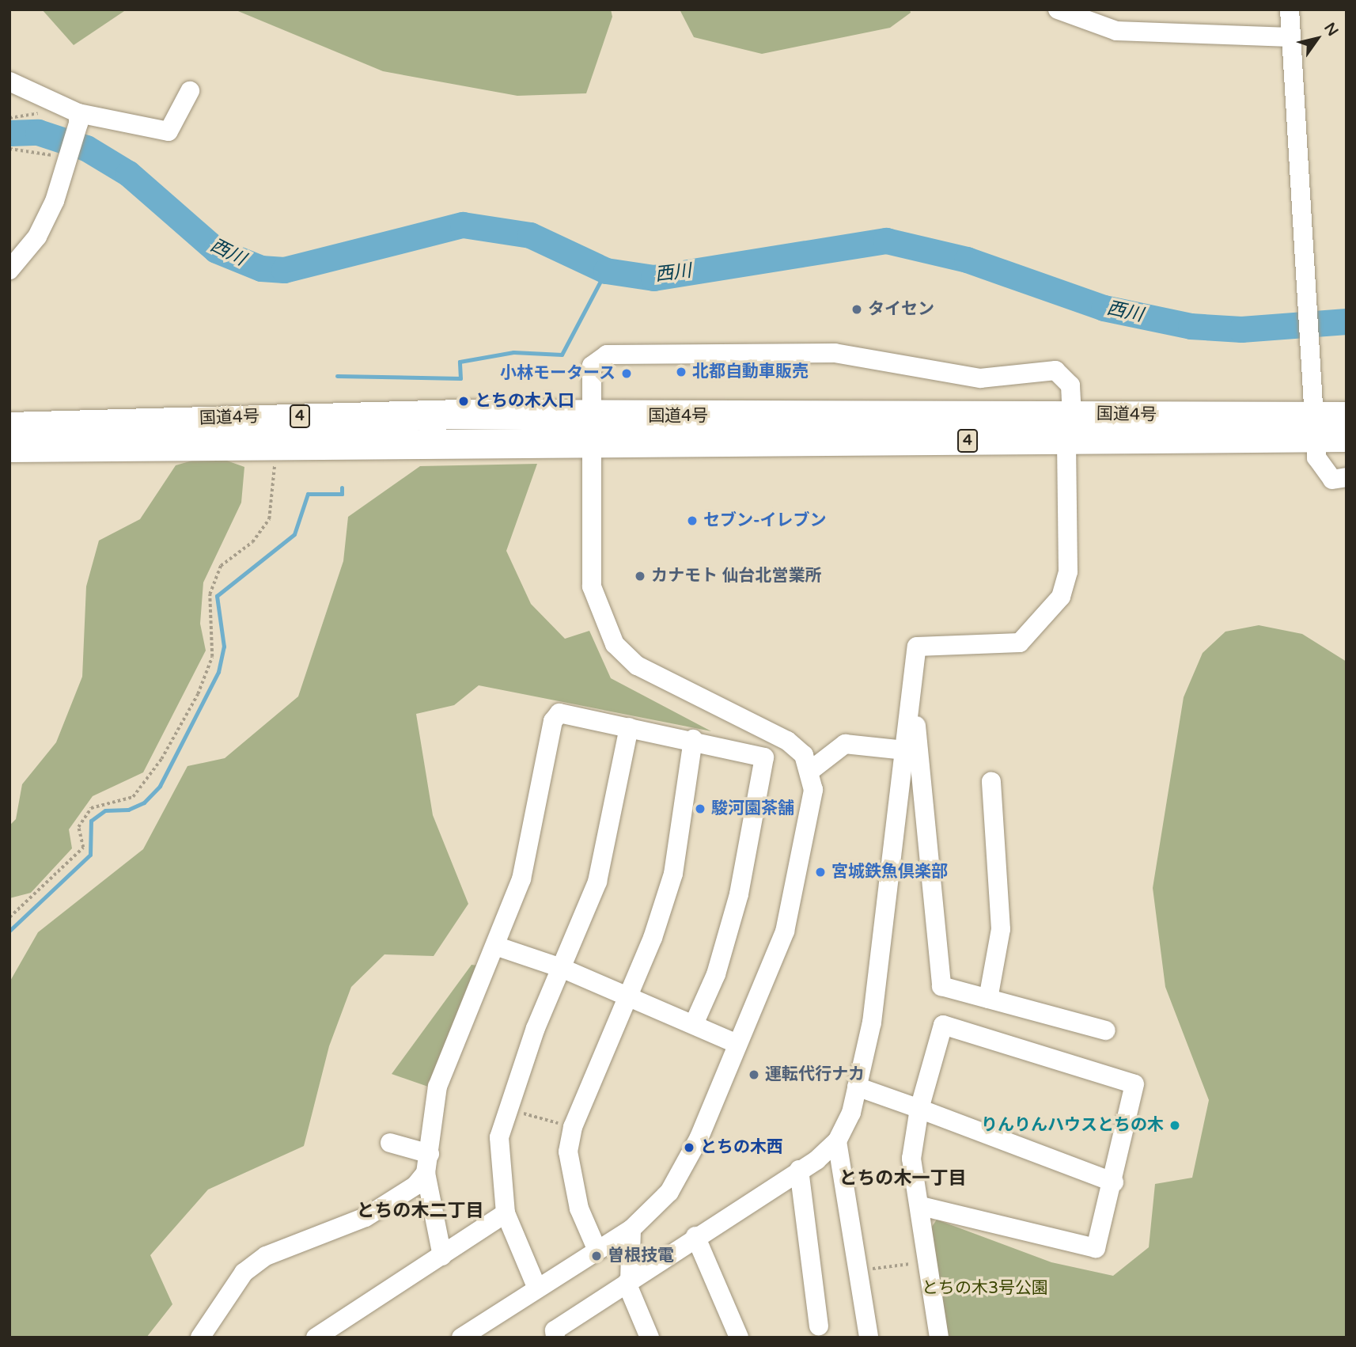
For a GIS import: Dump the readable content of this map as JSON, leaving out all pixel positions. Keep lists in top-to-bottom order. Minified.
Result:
{"streets":{"highway":["国道4号","4"]},"districts":["とちの木一丁目","とちの木二丁目"],"water":["西川"],"parks":["とちの木3号公園"],"places":["タイセン","北都自動車販売","小林モータース","とちの木入口","セブン-イレブン","カナモト 仙台北営業所","駿河園茶舗","宮城鉄魚倶楽部","運転代行ナカ","りんりんハウスとちの木","とちの木西","曽根技電"],"north":"top right"}
